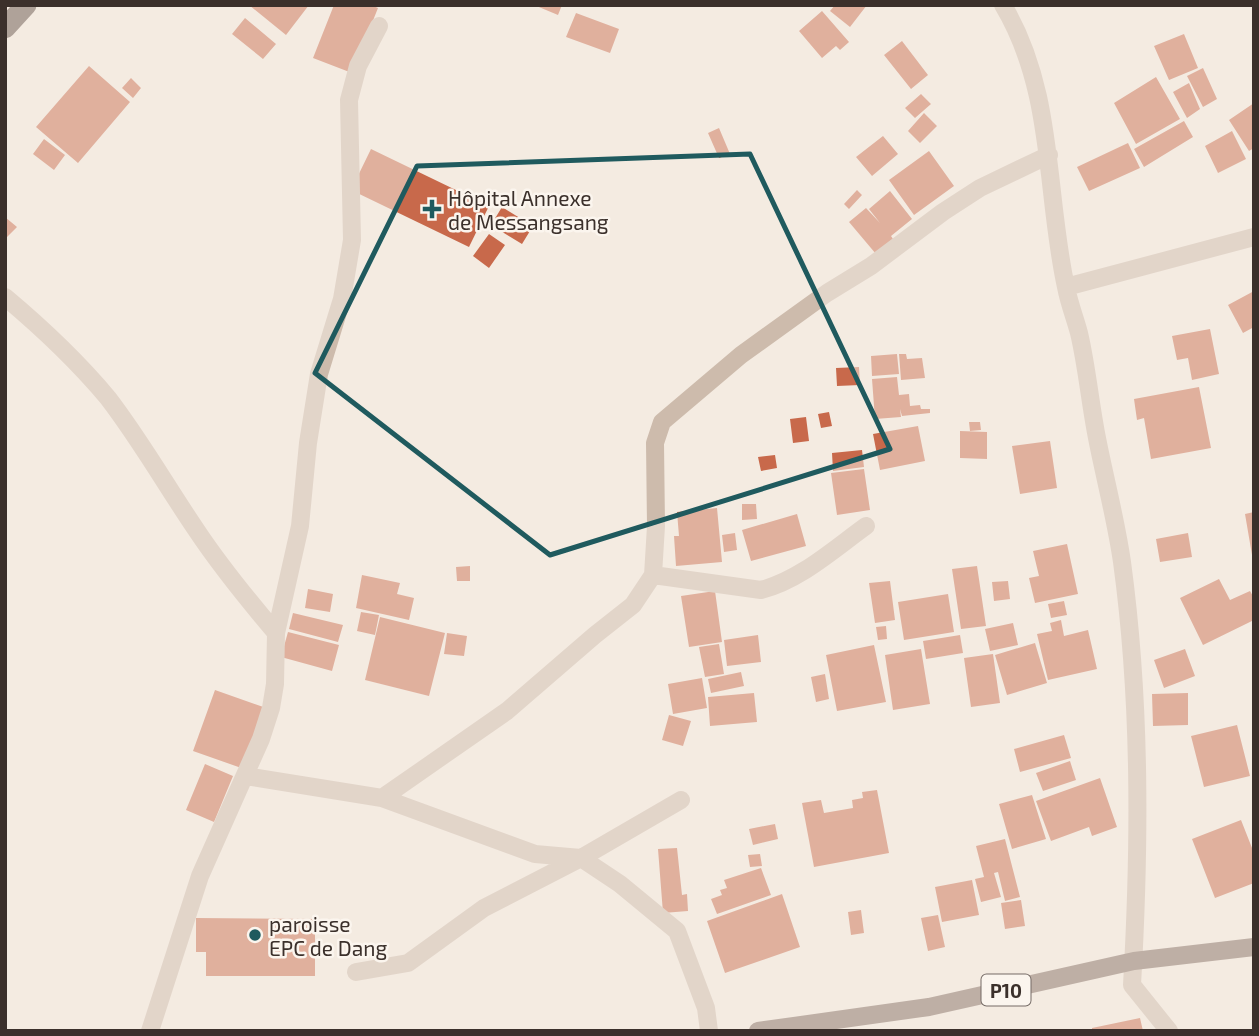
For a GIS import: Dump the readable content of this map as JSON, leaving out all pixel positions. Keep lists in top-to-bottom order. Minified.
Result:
{"streets":{"main road":["P10"]},"places":{"health":["Hôpital Annexe de Messangsang"],"other":["paroisse EPC de Dang"]}}
